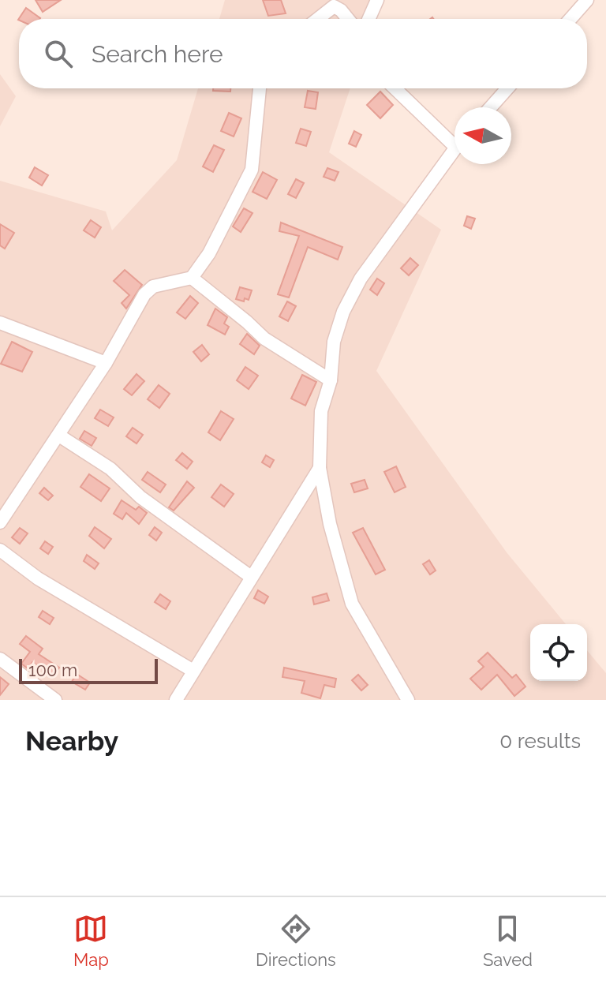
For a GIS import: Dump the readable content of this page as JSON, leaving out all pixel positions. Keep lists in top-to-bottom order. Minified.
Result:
{"scale_bar":"100 m","north":"left","page":{"search":"Search here","scale":"100 m","heading":["Nearby","0 results"],"nav":["Map","Directions","Saved"]}}
